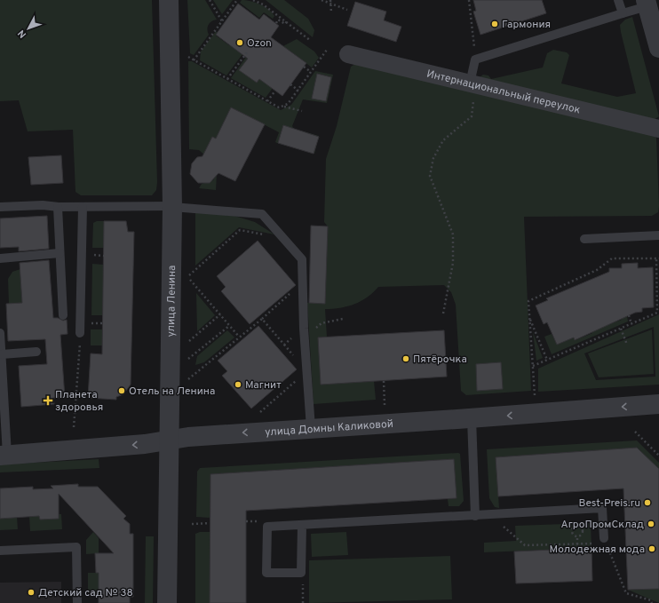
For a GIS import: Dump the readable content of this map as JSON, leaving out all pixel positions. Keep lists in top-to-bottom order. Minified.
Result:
{"streets":{"street":["Интернациональный переулок","улица Ленина","улица Домны Каликовой"]},"crossings":[["улица Ленина","улица Домны Каликовой"]],"one_way":["улица Домны Каликовой"],"places":{"other":["Гармония","Ozon","Пятёрочка","Магнит","Отель на Ленина","Best-Preis.ru","АгроПромСклад","Молодежная мода","Детский сад № 38"],"health":["Планета здоровья"]},"north":"bottom left"}
